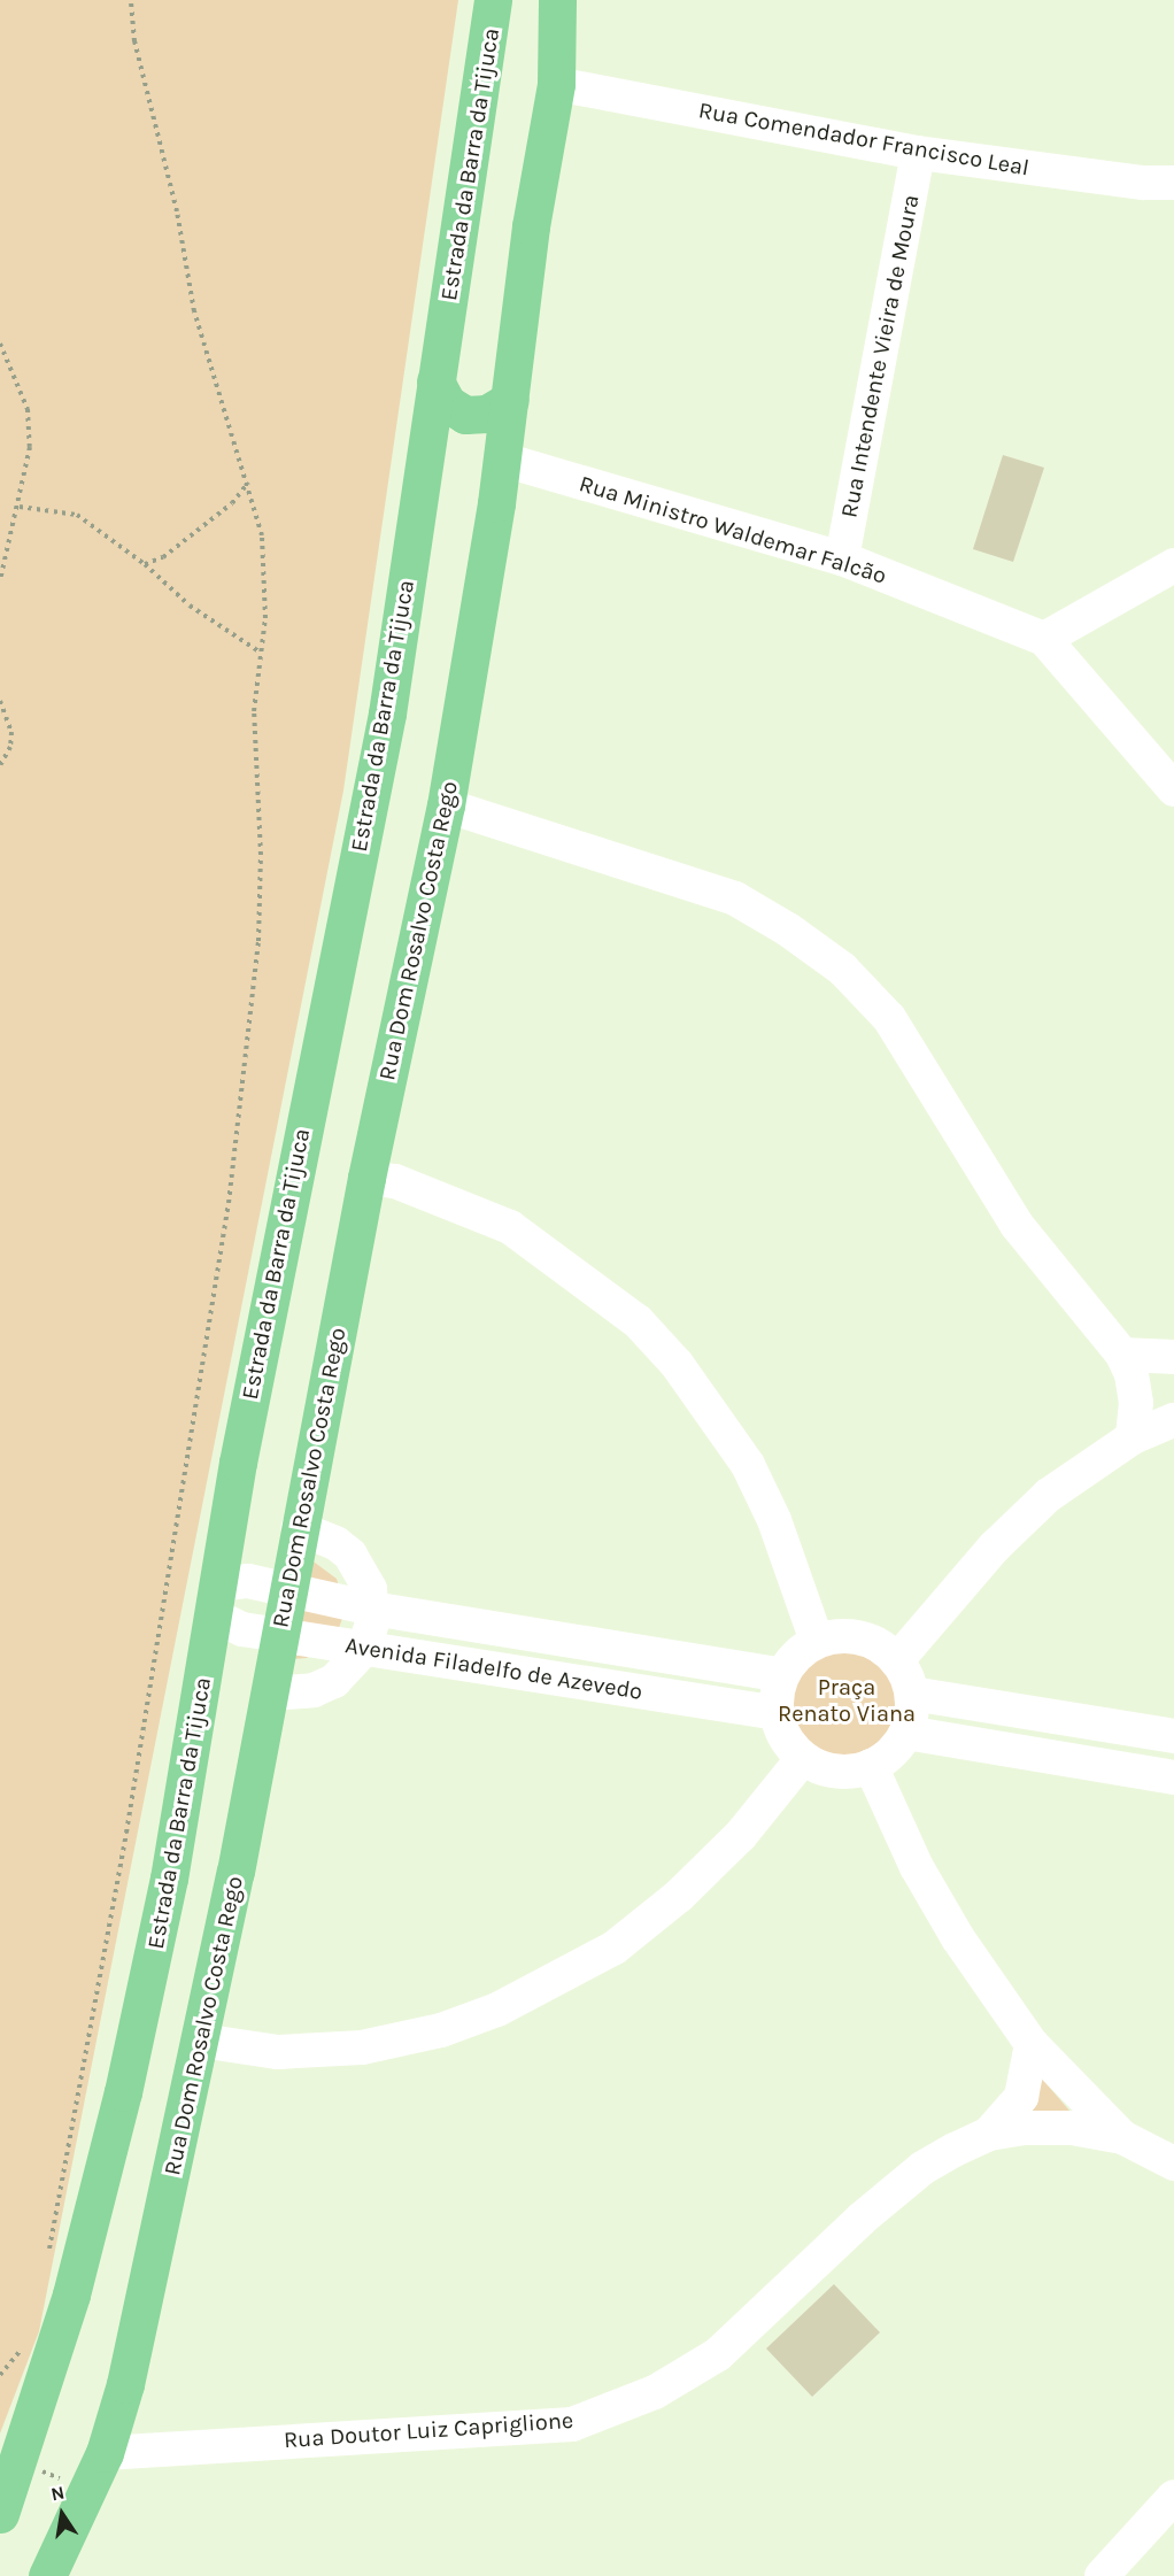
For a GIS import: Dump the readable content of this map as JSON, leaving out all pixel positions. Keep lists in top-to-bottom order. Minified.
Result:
{"streets":{"main road":["Estrada da Barra da Tijuca","Rua Dom Rosalvo Costa Rego"],"street":["Rua Comendador Francisco Leal","Rua Intendente Vieira de Moura","Rua Ministro Waldemar Falcão","Avenida Filadelfo de Azevedo","Rua Doutor Luiz Capriglione"]},"crossings":[["Rua Comendador Francisco Leal","Rua Intendente Vieira de Moura"],["Estrada da Barra da Tijuca","Avenida Filadelfo de Azevedo"],["Rua Intendente Vieira de Moura","Rua Ministro Waldemar Falcão"],["Rua Ministro Waldemar Falcão","Rua Dom Rosalvo Costa Rego"],["Rua Dom Rosalvo Costa Rego","Avenida Filadelfo de Azevedo"],["Rua Dom Rosalvo Costa Rego","Rua Doutor Luiz Capriglione"]],"parks":["Praça Renato Viana"],"north":"top"}
